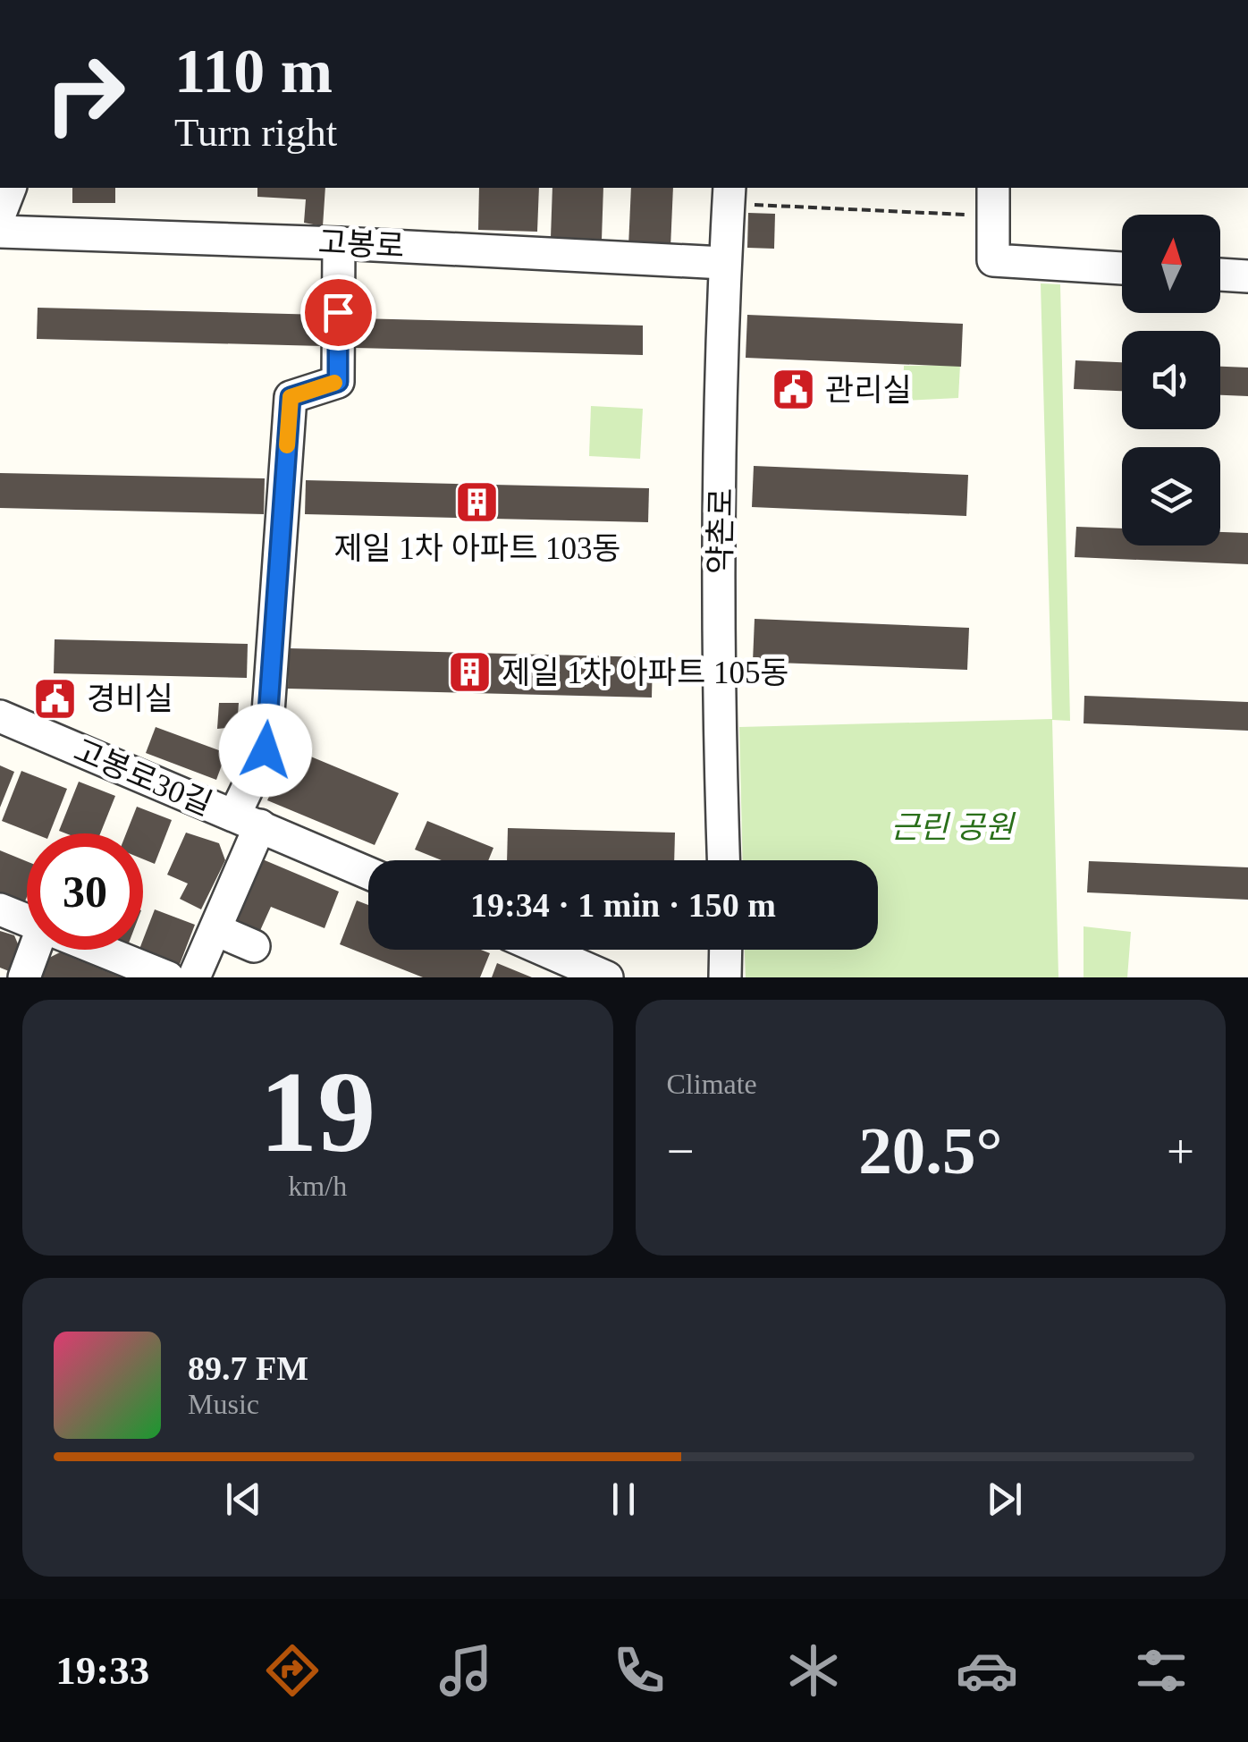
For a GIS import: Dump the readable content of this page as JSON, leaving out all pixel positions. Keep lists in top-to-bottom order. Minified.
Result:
{"streets":{"street":["고봉로","약촌로","고봉로30길"]},"crossings":[["고봉로","약촌로"]],"parks":["근린 공원"],"places":{"public building":["관리실","경비실"],"building":["제일 1차 아파트 103동","제일 1차 아파트 105동"]},"north":"top","page":{"turn":["110 m","Turn right"],"limit":"30","trip":"19:34 · 1 min · 150 m","tile":[["19","km/h"],"Climate"],"heat":["−","20.5°","+"],"song":["89.7 FM","Music"],"tabs":"19:33"}}
